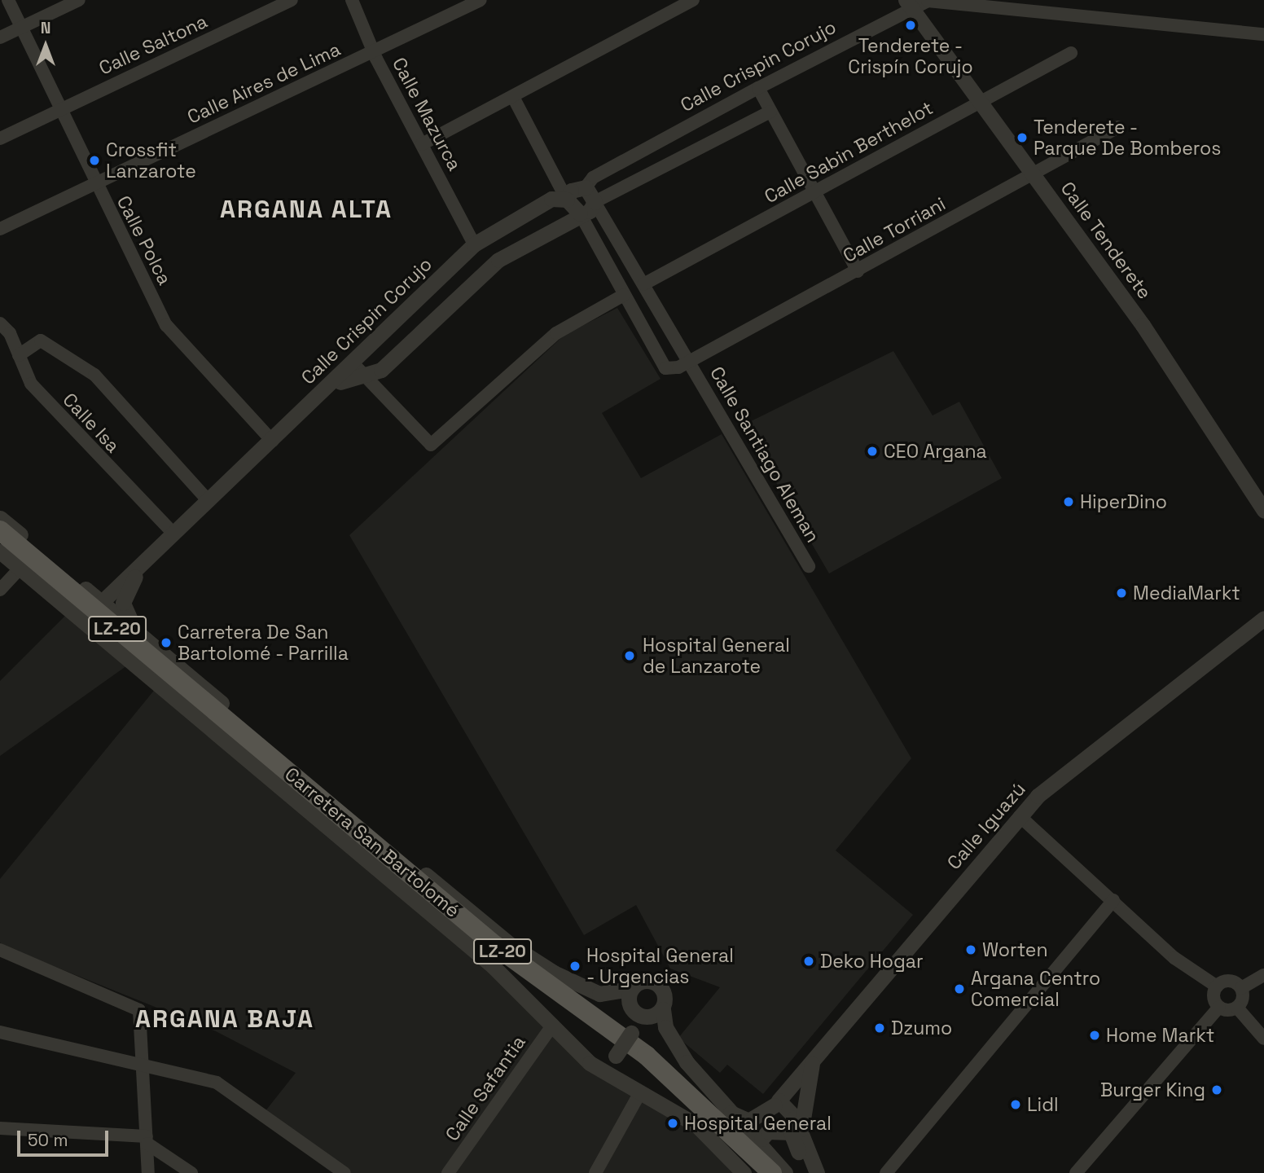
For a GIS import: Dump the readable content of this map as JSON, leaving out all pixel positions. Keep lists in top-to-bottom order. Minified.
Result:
{"streets":{"main road":["LZ-20","Carretera San Bartolomé"],"street":["Calle Saltona","Calle Crispin Corujo","Calle Aires de Lima","Calle Mazurca","Calle Sabin Berthelot","Calle Torriani","Calle Polca","Calle Tenderete","Calle Isa","Calle Santiago Aleman","Calle Iguazú","Calle Safantia"]},"crossings":[["Calle Saltona","Calle Polca"],["Calle Crispin Corujo","Calle Mazurca"],["Calle Crispin Corujo","Calle Polca"],["Calle Crispin Corujo","Calle Tenderete"],["Calle Crispin Corujo","Calle Isa"],["Calle Crispin Corujo","Calle Santiago Aleman"],["Calle Crispin Corujo","Carretera San Bartolomé"],["Calle Aires de Lima","Calle Mazurca"],["Calle Aires de Lima","Calle Polca"],["Calle Sabin Berthelot","Calle Tenderete"],["Calle Sabin Berthelot","Calle Santiago Aleman"],["Calle Torriani","Calle Tenderete"],["Calle Torriani","Calle Santiago Aleman"],["Carretera San Bartolomé","Calle Safantia"]],"districts":["ARGANA ALTA","ARGANA BAJA"],"places":["Tenderete - Crispín Corujo","Tenderete - Parque De Bomberos","Crossfit Lanzarote","CEO Argana","HiperDino","MediaMarkt","Carretera De San Bartolomé - Parrilla","Hospital General de Lanzarote","Worten","Deko Hogar","Hospital General - Urgencias","Argana Centro Comercial","Dzumo","Home Markt","Burger King","Lidl","Hospital General"],"scale_bar":"50 m","north":"top"}
